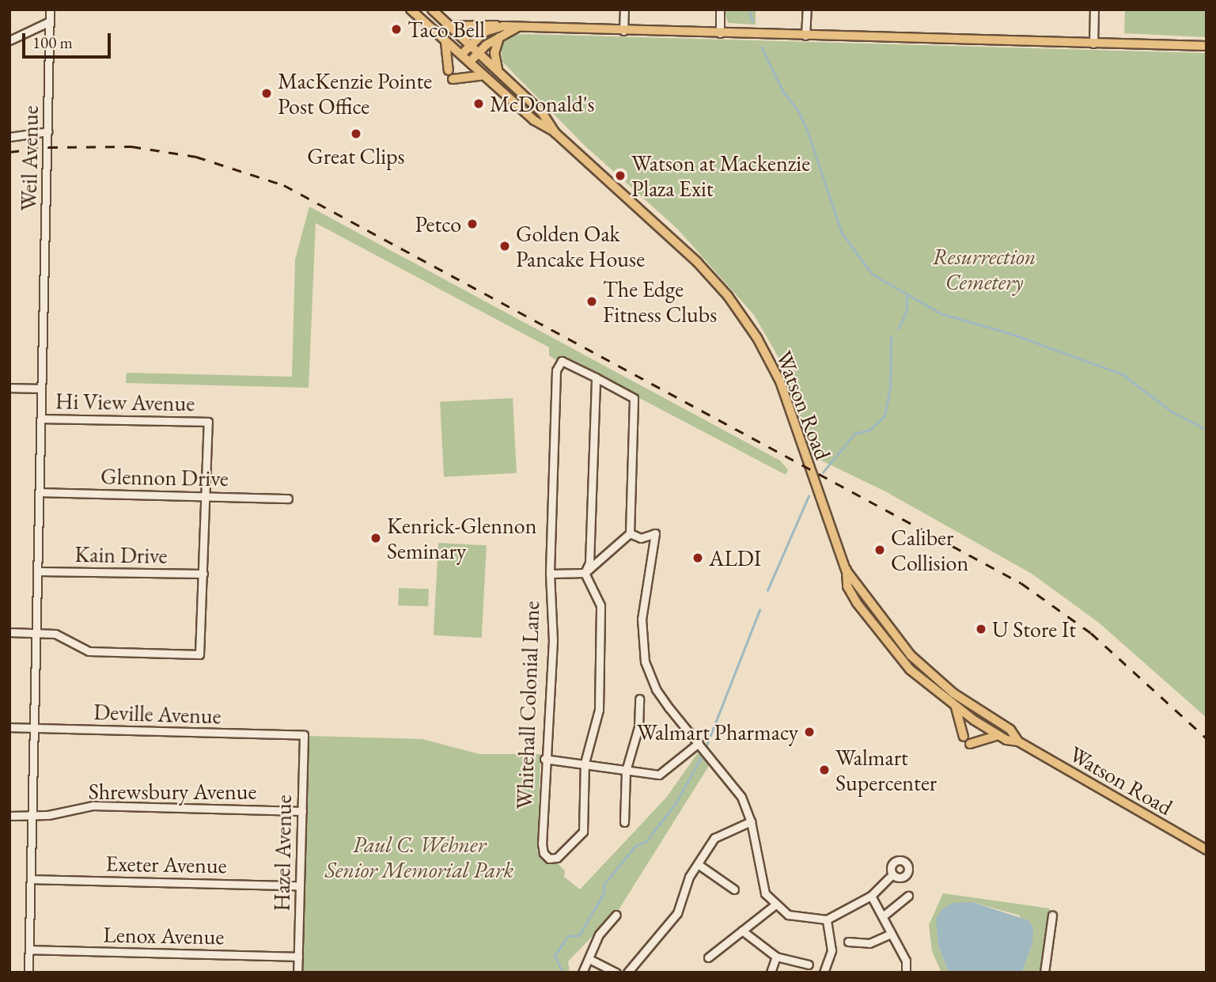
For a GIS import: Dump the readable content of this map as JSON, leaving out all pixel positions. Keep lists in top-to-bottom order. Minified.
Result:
{"streets":{"main road":["Watson Road"],"street":["Weil Avenue","Hi View Avenue","Glennon Drive","Kain Drive","Whitehall Colonial Lane","Deville Avenue","Shrewsbury Avenue","Hazel Avenue","Exeter Avenue","Lenox Avenue"]},"crossings":[["Weil Avenue","Hi View Avenue"],["Weil Avenue","Glennon Drive"],["Weil Avenue","Kain Drive"],["Weil Avenue","Deville Avenue"],["Weil Avenue","Shrewsbury Avenue"],["Weil Avenue","Exeter Avenue"],["Weil Avenue","Lenox Avenue"],["Hi View Avenue","Glennon Drive"],["Deville Avenue","Hazel Avenue"],["Shrewsbury Avenue","Hazel Avenue"],["Hazel Avenue","Exeter Avenue"],["Hazel Avenue","Lenox Avenue"]],"parks":["Resurrection Cemetery","Paul C. Wehner Senior Memorial Park"],"places":["Taco Bell","MacKenzie Pointe Post Office","McDonald's","Great Clips","Watson at Mackenzie Plaza Exit","Petco","Golden Oak Pancake House","The Edge Fitness Clubs","Kenrick-Glennon Seminary","Caliber Collision","ALDI","U Store It","Walmart Pharmacy","Walmart Supercenter"],"scale_bar":"100 m"}
